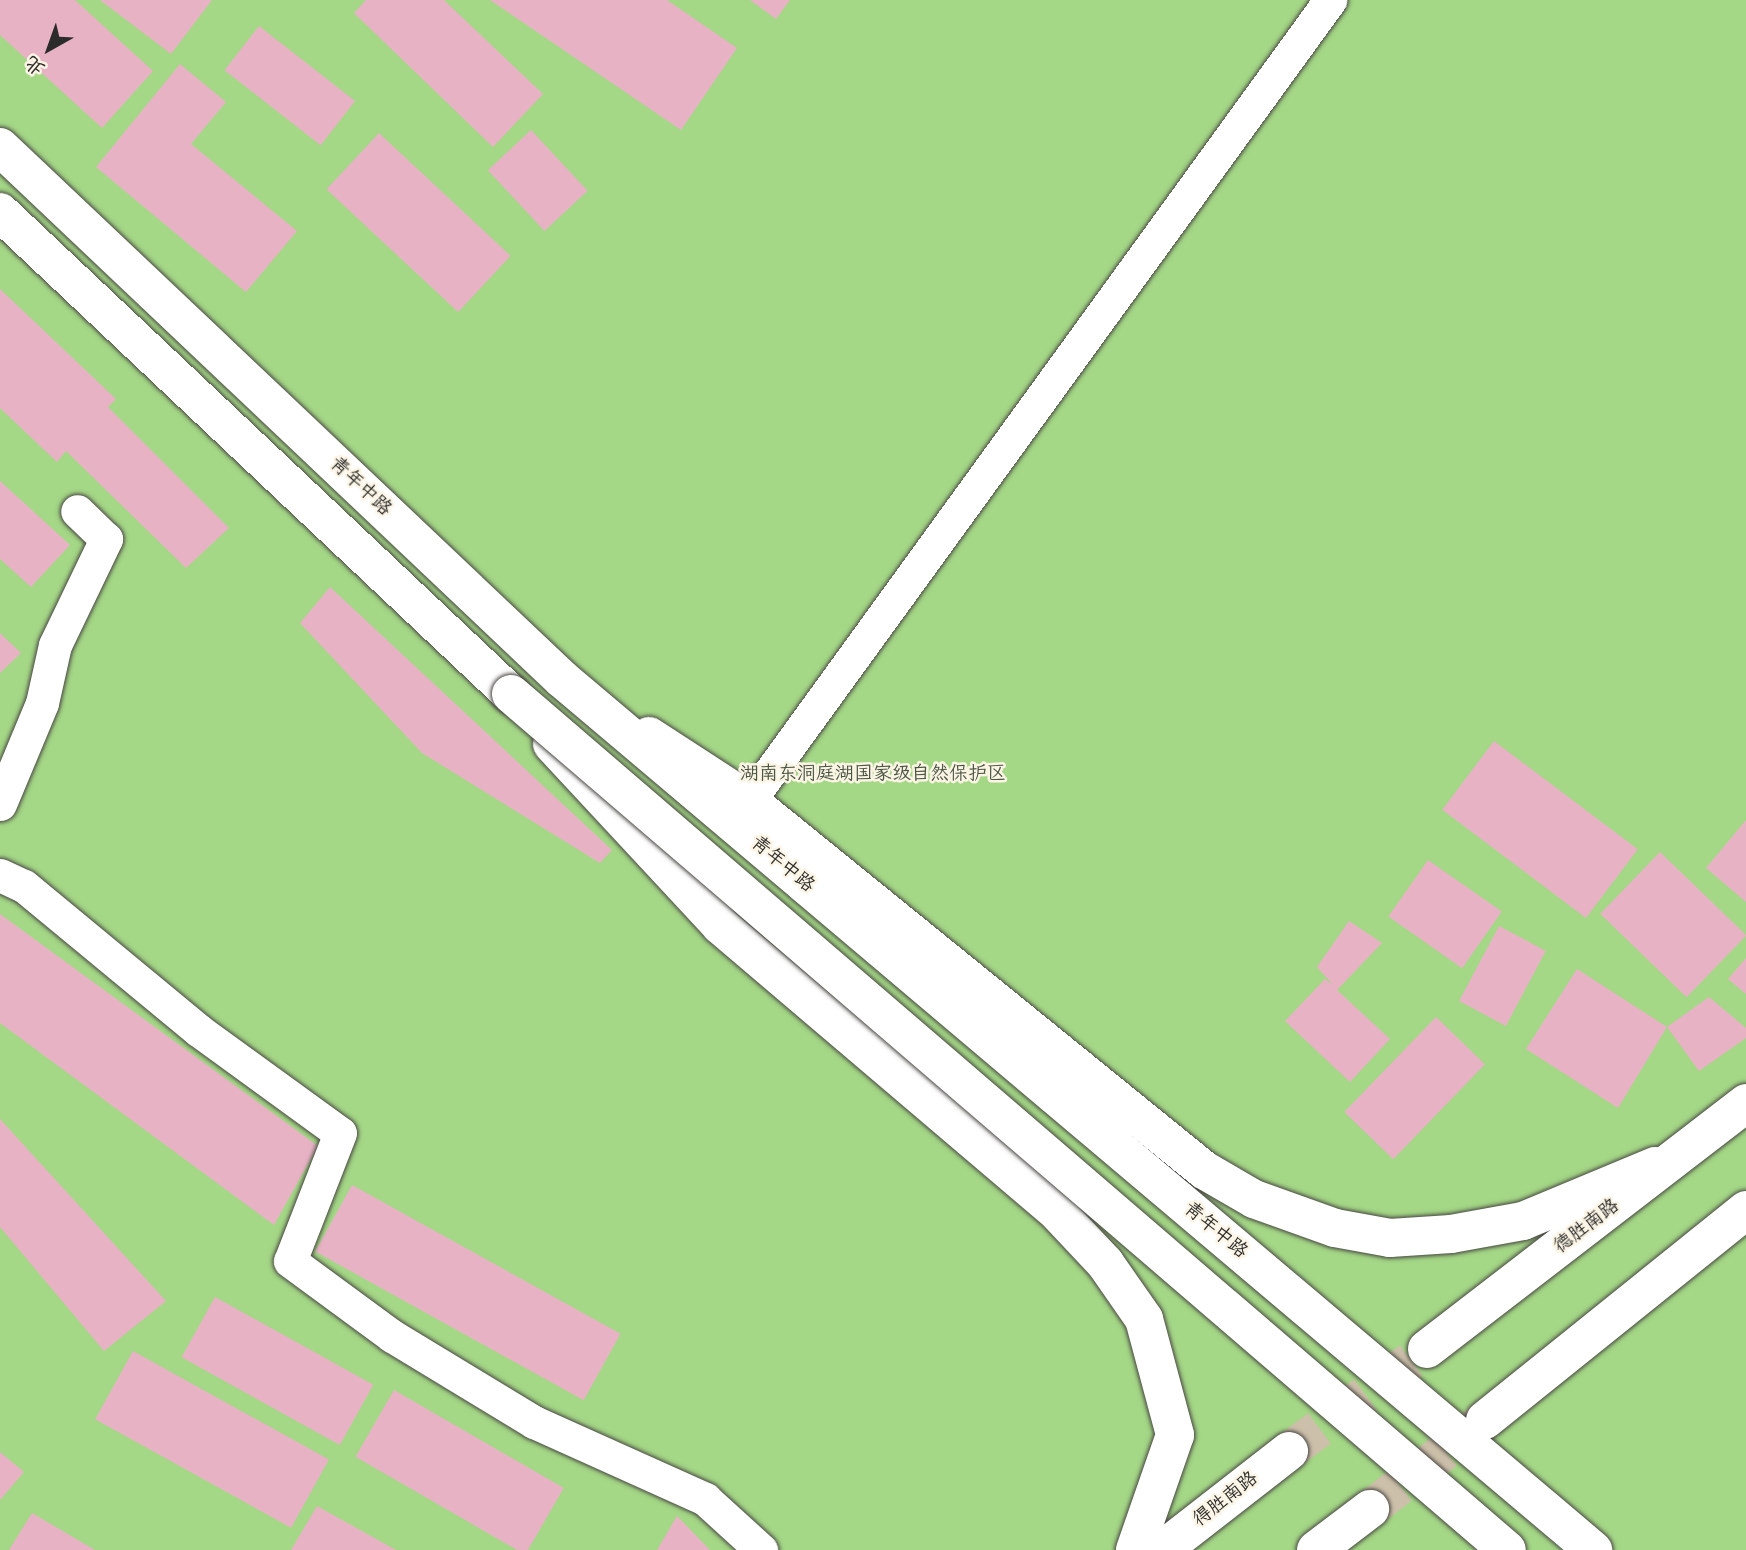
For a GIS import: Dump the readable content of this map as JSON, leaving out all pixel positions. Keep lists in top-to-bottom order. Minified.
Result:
{"streets":{"main road":["青年中路","德胜南路","得胜南路"]},"parks":["湖南东洞庭湖国家级自然保护区"],"north":"bottom left"}
